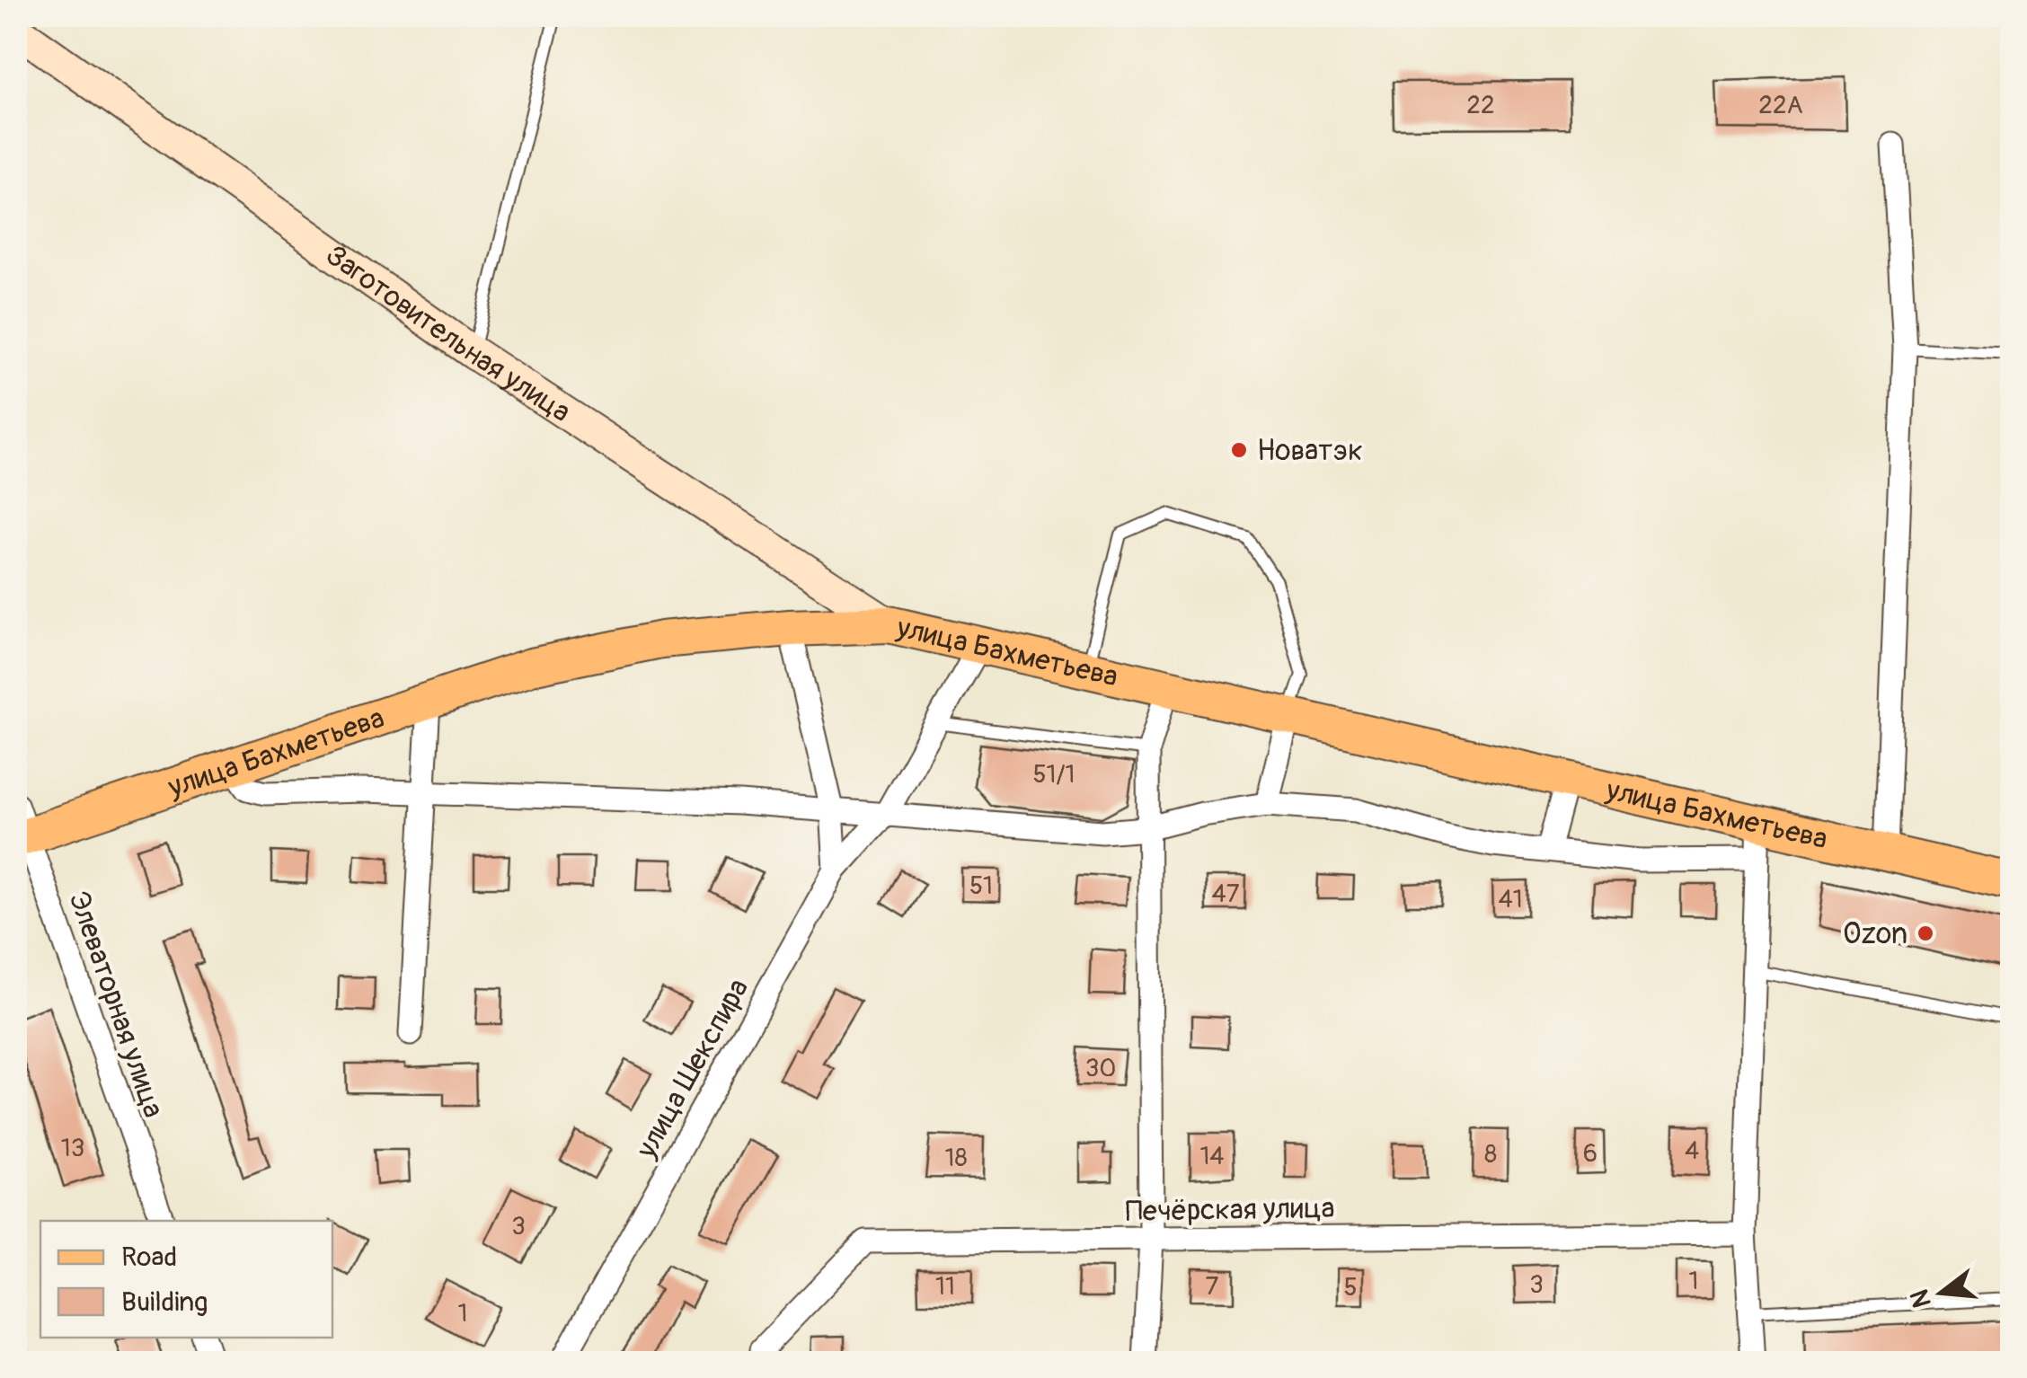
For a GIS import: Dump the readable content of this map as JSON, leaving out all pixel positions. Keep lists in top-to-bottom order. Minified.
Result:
{"streets":{"main road":["Заготовительная улица","улица Бахметьева"],"street":["Элеваторная улица","улица Шекспира","Печёрская улица"]},"crossings":[["Заготовительная улица","улица Бахметьева"],["улица Бахметьева","Элеваторная улица"],["улица Бахметьева","улица Шекспира"]],"places":["Новатэк","Ozon"],"house_numbers":["22","22А","51/1","51","47","41","30","13","4","6","8","14","18","3","1","3","11","7","5","1"],"legend":["Road","Building"],"north":"left"}
